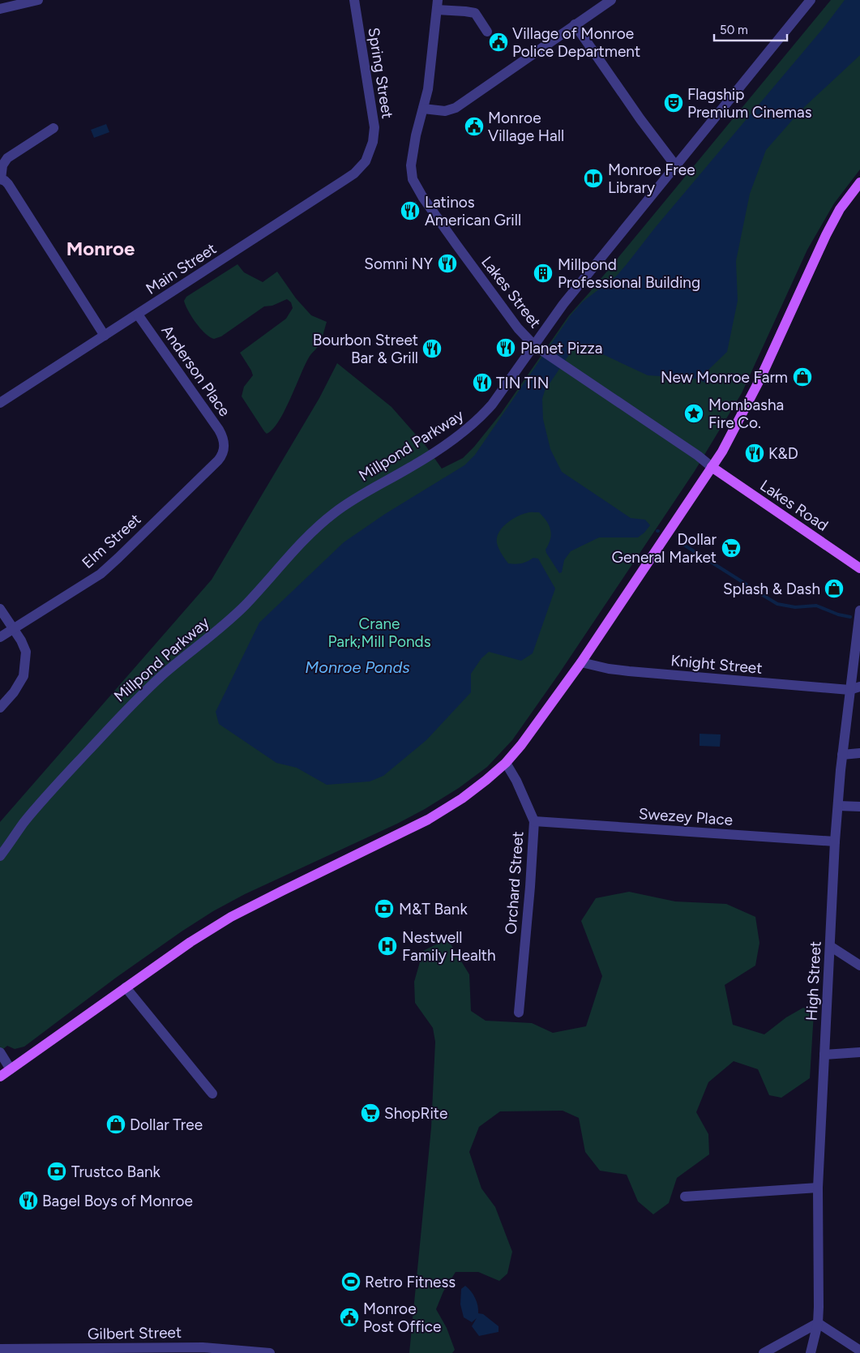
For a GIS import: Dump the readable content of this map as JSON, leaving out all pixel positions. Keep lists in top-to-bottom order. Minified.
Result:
{"streets":{"main road":["Lakes Road"],"street":["Spring Street","Main Street","Lakes Street","Anderson Place","Millpond Parkway","Elm Street","Knight Street","Swezey Place","Orchard Street","High Street","Gilbert Street"]},"crossings":[["Spring Street","Main Street"],["Main Street","Anderson Place"],["Lakes Street","Millpond Parkway"],["Lakes Street","Lakes Road"],["Anderson Place","Elm Street"],["Knight Street","High Street"],["Swezey Place","Orchard Street"],["Swezey Place","High Street"]],"districts":["Monroe"],"water":["Monroe Ponds"],"parks":["Crane Park;Mill Ponds"],"places":{"public building":["Village of Monroe Police Department","Monroe Village Hall","Monroe Post Office"],"theatre":["Flagship Premium Cinemas"],"library":["Monroe Free Library"],"restaurant":["Latinos American Grill","Somni NY","Planet Pizza","Bourbon Street Bar & Grill","TIN TIN","K&D","Bagel Boys of Monroe"],"building":["Millpond Professional Building"],"shop":["New Monroe Farm","Splash & Dash","Dollar Tree"],"place":["Mombasha Fire Co."],"supermarket":["Dollar General Market","ShopRite"],"bank":["M&T Bank","Trustco Bank"],"hospital":["Nestwell Family Health"],"sports":["Retro Fitness"]},"scale_bar":"50 m"}
